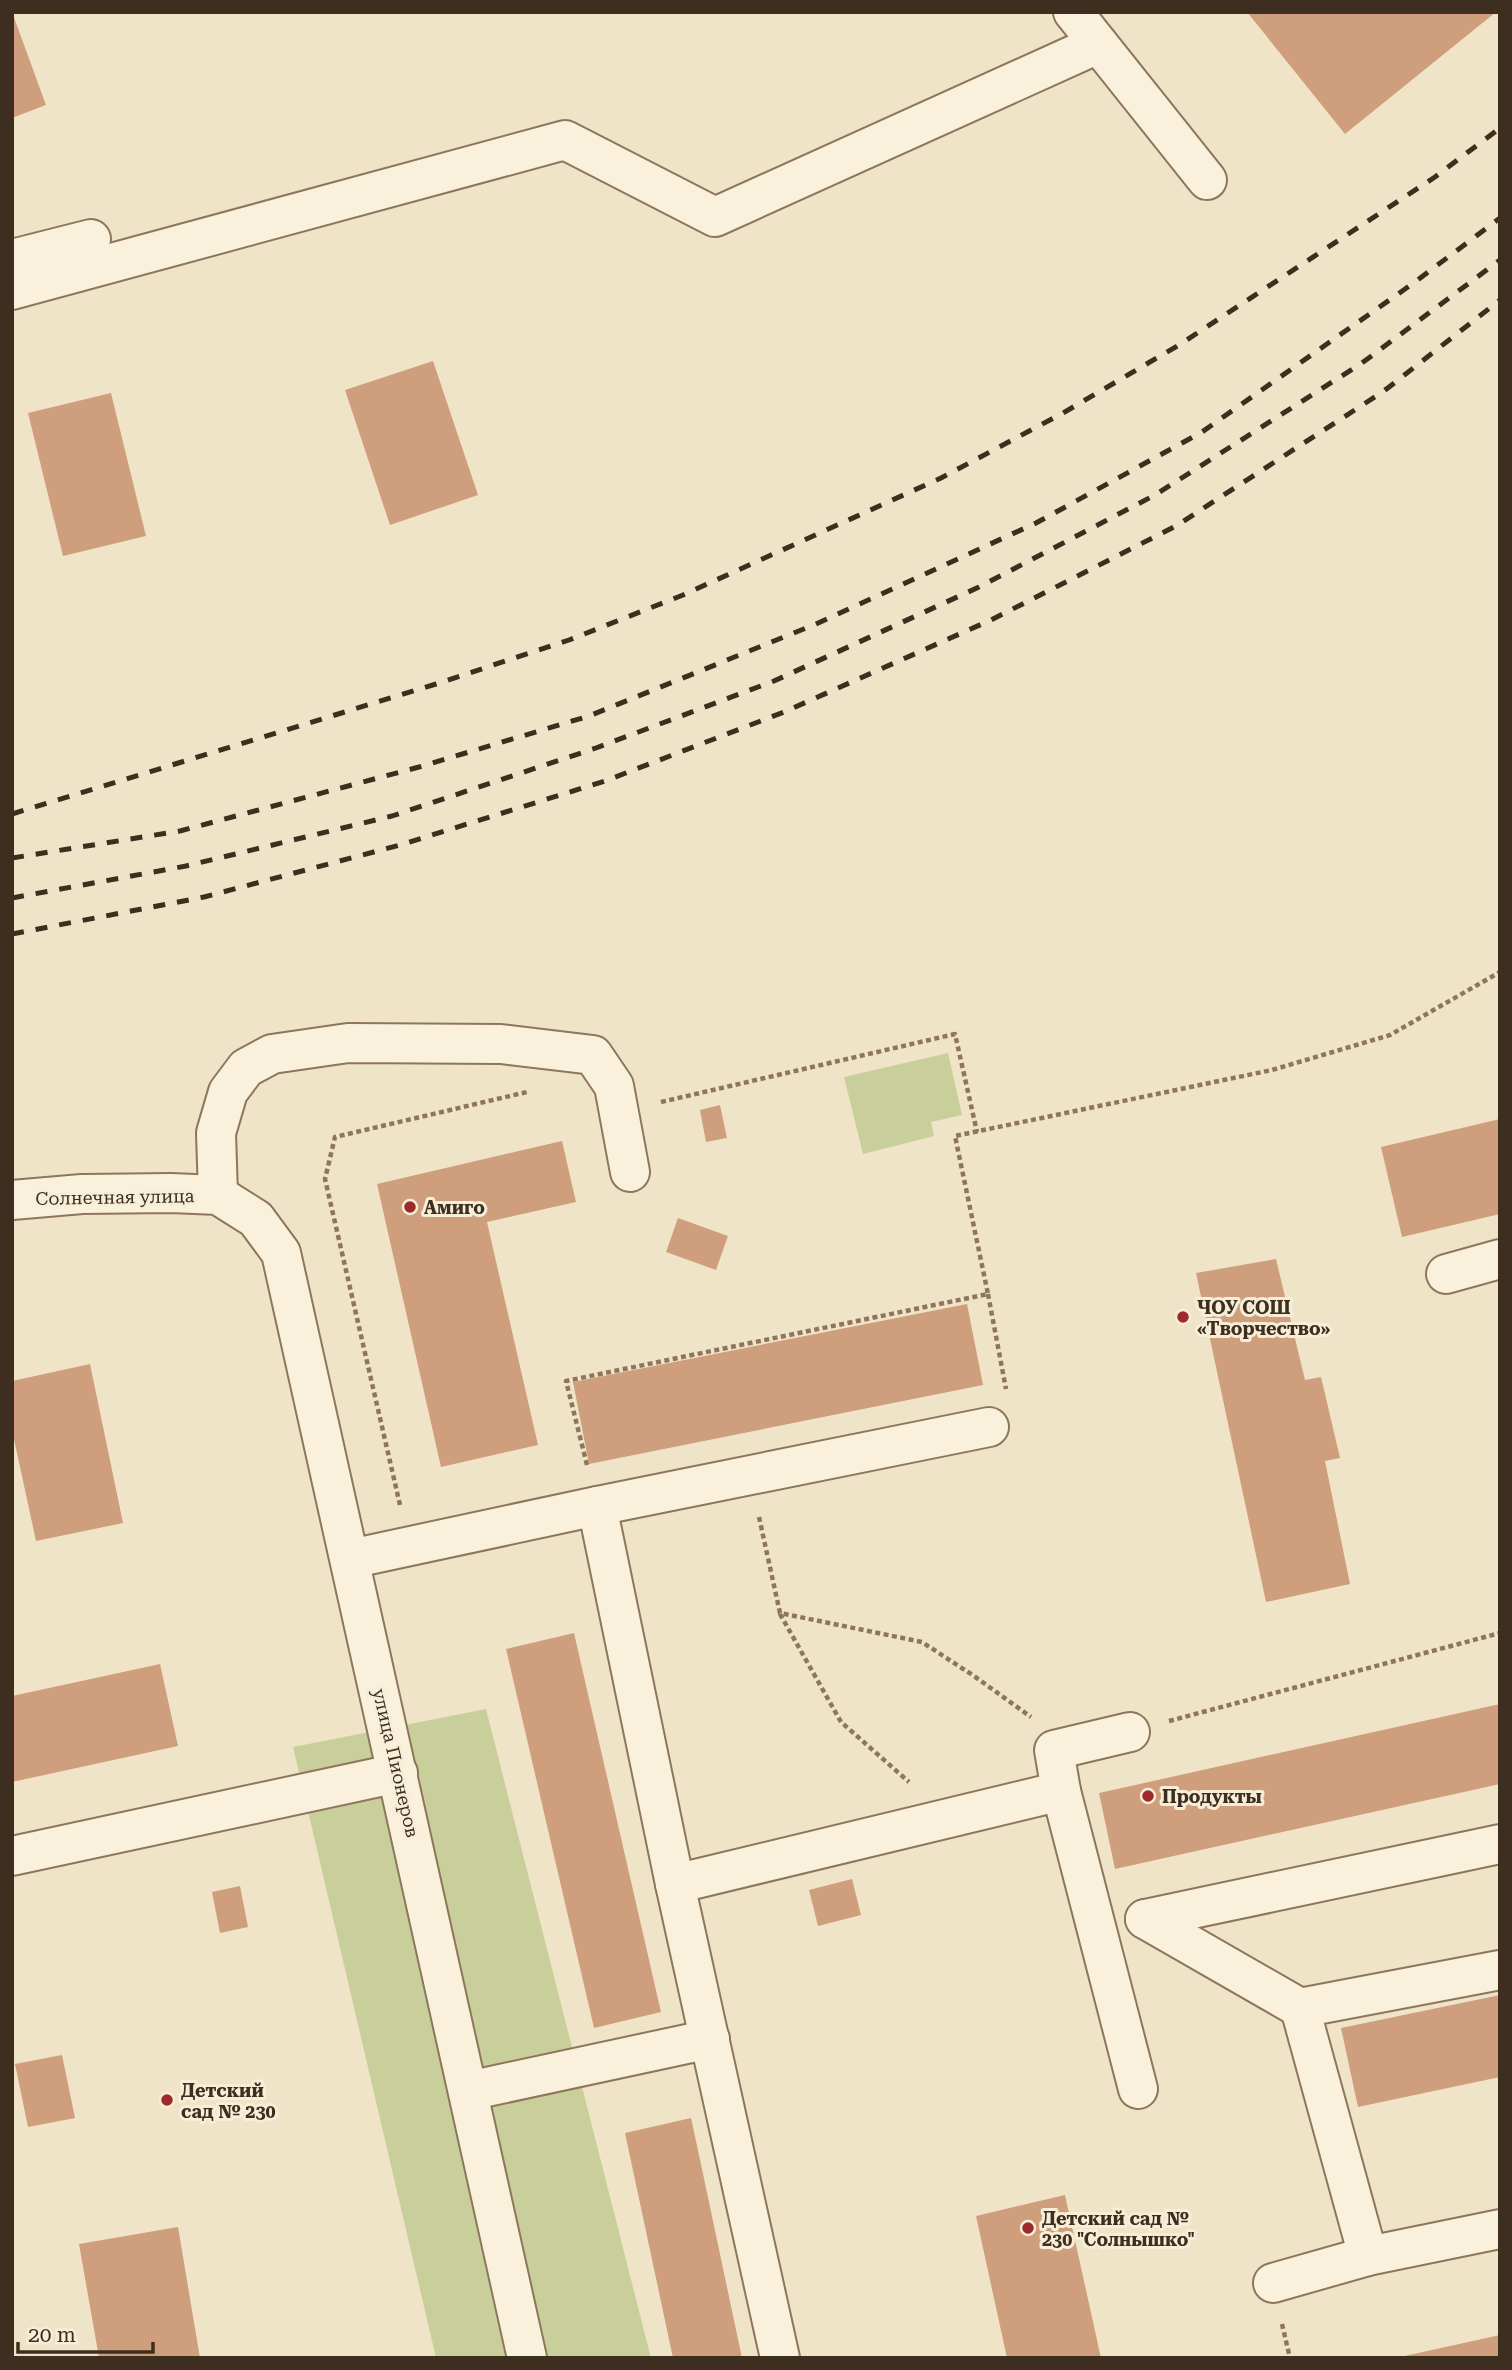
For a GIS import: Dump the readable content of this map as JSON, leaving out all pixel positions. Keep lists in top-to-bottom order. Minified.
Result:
{"streets":{"street":["Солнечная улица","улица Пионеров"]},"crossings":[["Солнечная улица","улица Пионеров"]],"places":["Амиго","ЧОУ СОШ «Творчество»","Продукты","Детский сад № 230","Детский сад № 230 \"Солнышко\""],"scale_bar":"20 m"}
